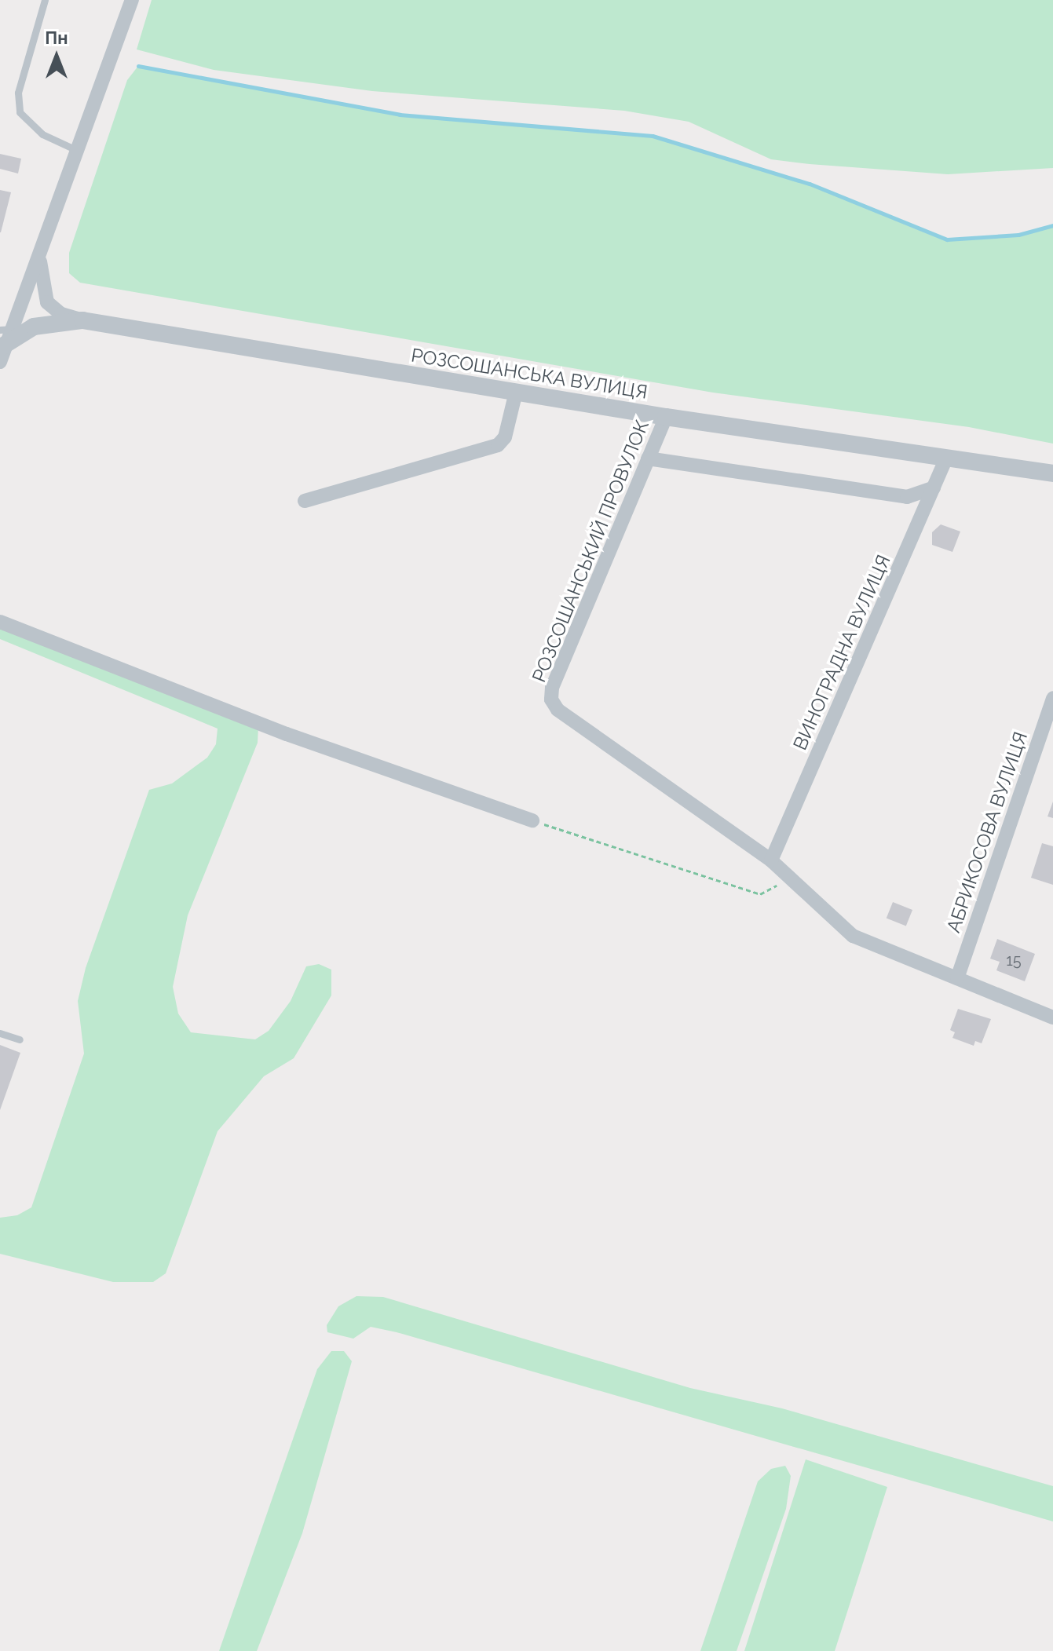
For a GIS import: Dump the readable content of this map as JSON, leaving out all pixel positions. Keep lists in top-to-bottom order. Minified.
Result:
{"streets":{"street":["РОЗСОШАНСЬКА ВУЛИЦЯ","РОЗСОШАНСЬКИЙ ПРОВУЛОК","ВИНОГРАДНА ВУЛИЦЯ","АБРИКОСОВА ВУЛИЦЯ"]},"crossings":[["РОЗСОШАНСЬКА ВУЛИЦЯ","РОЗСОШАНСЬКИЙ ПРОВУЛОК"],["РОЗСОШАНСЬКА ВУЛИЦЯ","ВИНОГРАДНА ВУЛИЦЯ"],["РОЗСОШАНСЬКИЙ ПРОВУЛОК","ВИНОГРАДНА ВУЛИЦЯ"]],"house_numbers":["15"],"north":"top"}
